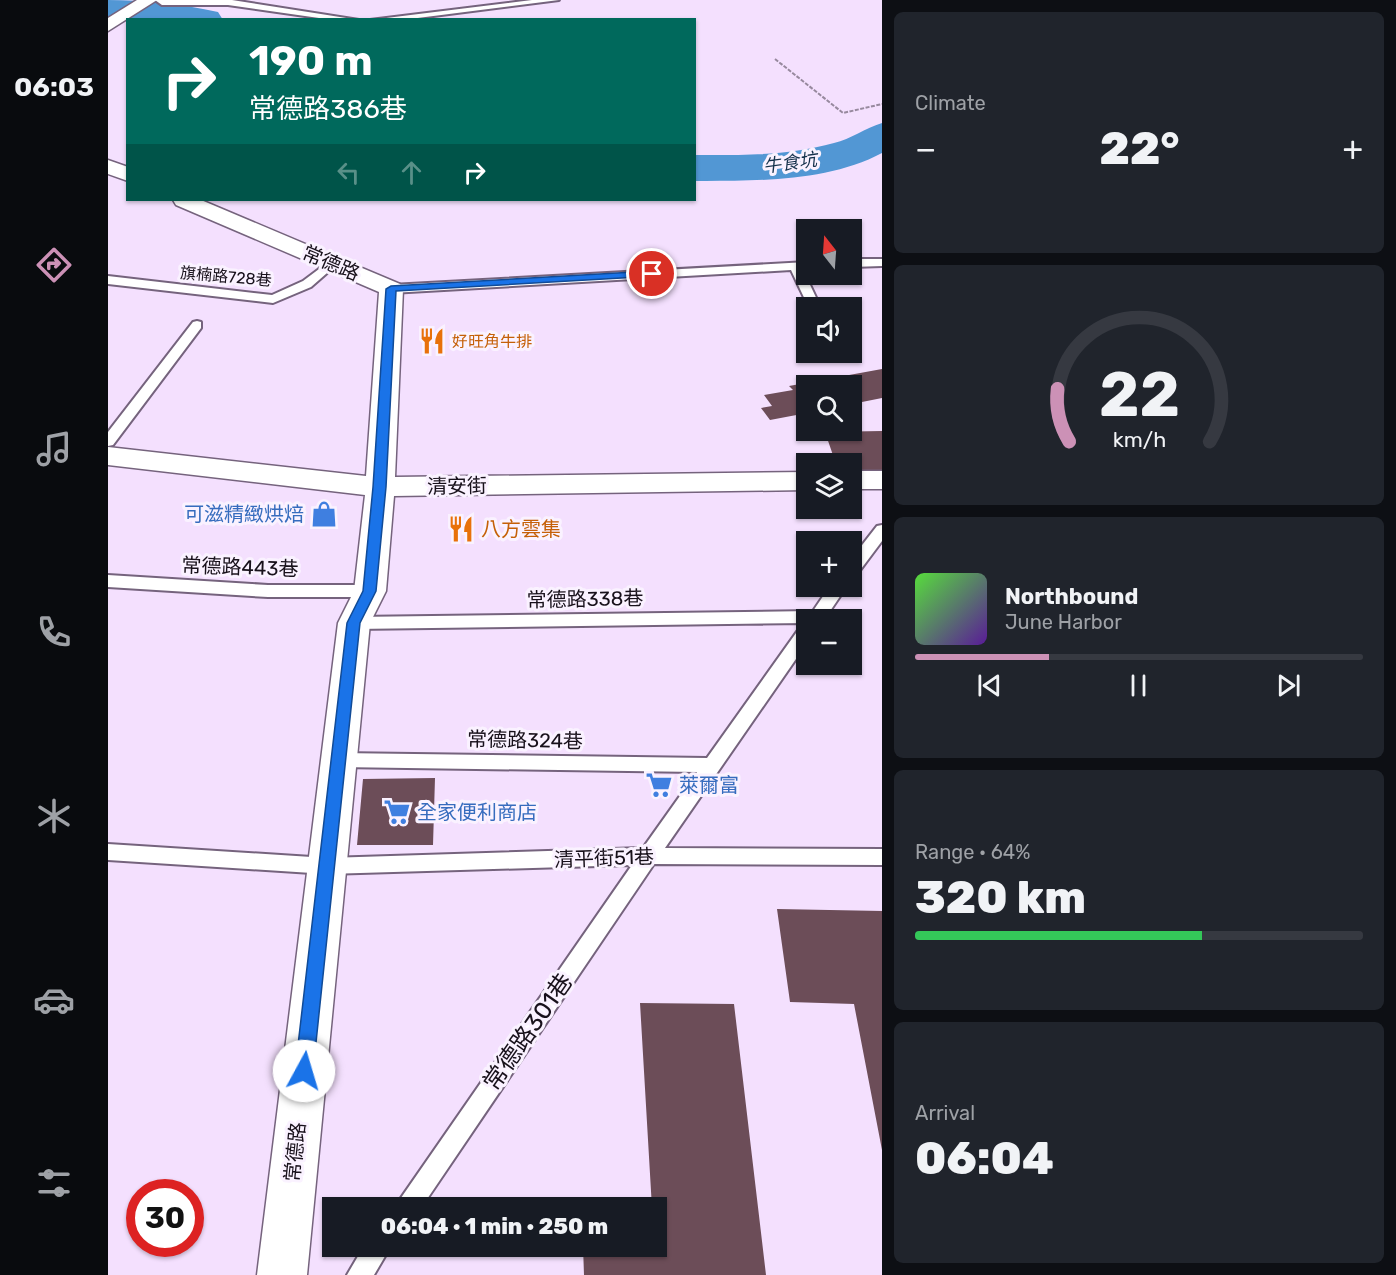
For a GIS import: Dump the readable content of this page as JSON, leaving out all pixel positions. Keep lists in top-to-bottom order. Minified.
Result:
{"streets":{"street":["常德路","清安街"],"lane":["旗楠路728巷","常德路443巷","常德路338巷","常德路324巷","清平街51巷","常德路301巷"]},"crossings":[["常德路","旗楠路728巷"],["常德路","清安街"],["常德路","常德路443巷"],["常德路","常德路338巷"],["常德路","常德路324巷"],["常德路","清平街51巷"],["常德路443巷","常德路338巷"],["常德路324巷","常德路301巷"],["清平街51巷","常德路301巷"]],"water":["牛食坑"],"places":{"restaurant":["好旺角牛排","八方雲集"],"shop":["可滋精緻烘焙"],"supermarket":["萊爾富","全家便利商店"]},"north":"top","page":{"tabs":"06:03","tile":["Climate",["Range · 64%","320 km"],["Arrival","06:04"]],"turn":["190 m","常德路386巷"],"heat":["−","22°","+"],"map_buttons":["+","−"],"song":["Northbound","June Harbor"],"limit":"30","trip":"06:04 · 1 min · 250 m","gauge":["22","km/h"]}}
